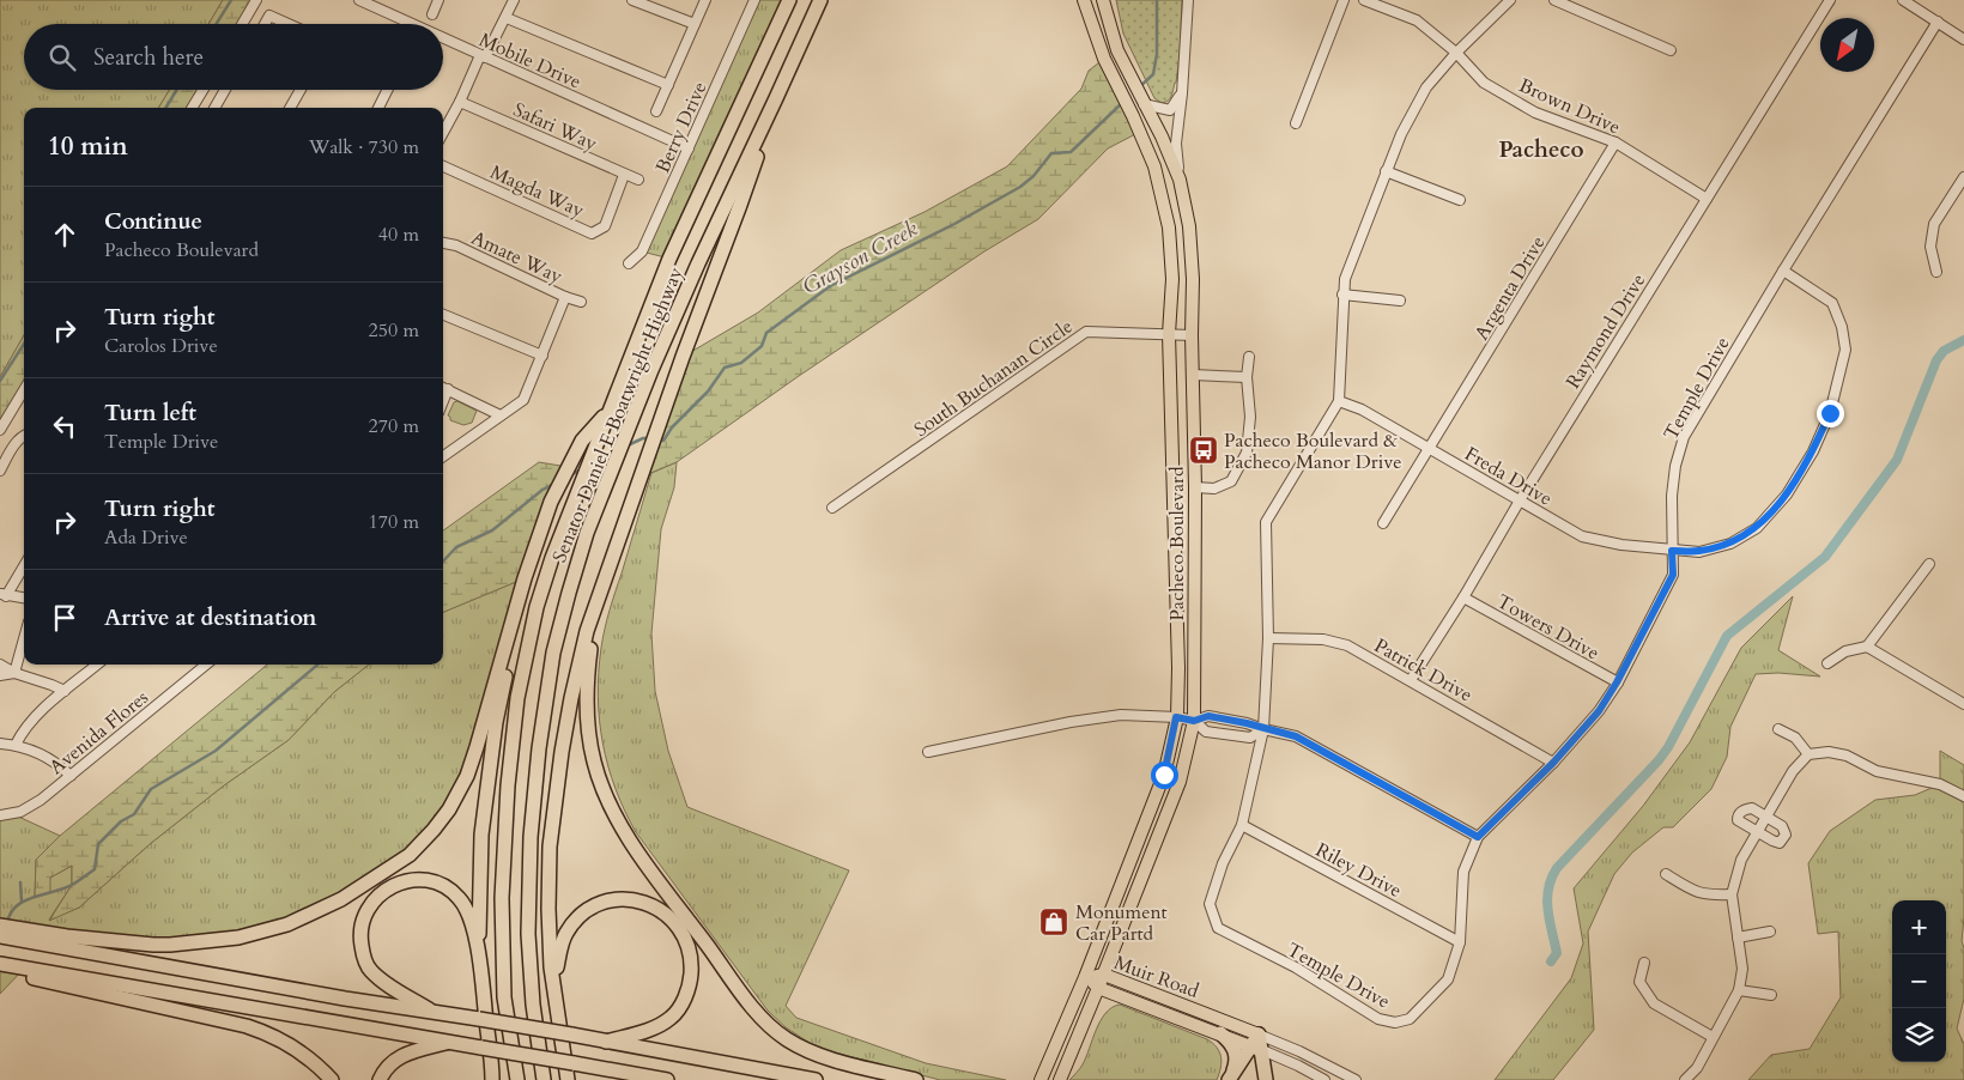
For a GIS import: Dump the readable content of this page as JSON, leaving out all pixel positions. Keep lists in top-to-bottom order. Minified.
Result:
{"streets":{"highway":["Senator Daniel E Boatwright Highway"],"main road":["Pacheco Boulevard","Muir Road"],"street":["Mobile Drive","Brown Drive","Safari Way","Berry Drive","Magda Way","Amate Way","Argenta Drive","Raymond Drive","South Buchanan Circle","Temple Drive","Freda Drive","Towers Drive","Patrick Drive","Avenida Flores","Riley Drive"]},"crossings":[["Mobile Drive","Berry Drive"],["Brown Drive","Argenta Drive"],["Brown Drive","Raymond Drive"],["Brown Drive","Temple Drive"],["Safari Way","Magda Way"],["Argenta Drive","Freda Drive"],["Raymond Drive","Freda Drive"],["Raymond Drive","Towers Drive"],["Raymond Drive","Patrick Drive"],["South Buchanan Circle","Pacheco Boulevard"],["Temple Drive","Freda Drive"],["Temple Drive","Towers Drive"],["Temple Drive","Patrick Drive"],["Temple Drive","Riley Drive"],["Pacheco Boulevard","Muir Road"]],"districts":["Pacheco"],"water":["Grayson Creek"],"places":{"bus stop":["Pacheco Boulevard & Pacheco Manor Drive"],"shop":["Monument Car Partd"]},"north":"bottom left","page":{"search":"Search here","heading":["10 min","Walk · 730 m"],"list":[["Continue","Pacheco Boulevard","40 m"],["Turn right","Carolos Drive","250 m"],["Turn left","Temple Drive","270 m"],["Turn right","Ada Drive","170 m"],"Arrive at destination"],"map_buttons":["+","−"]}}
